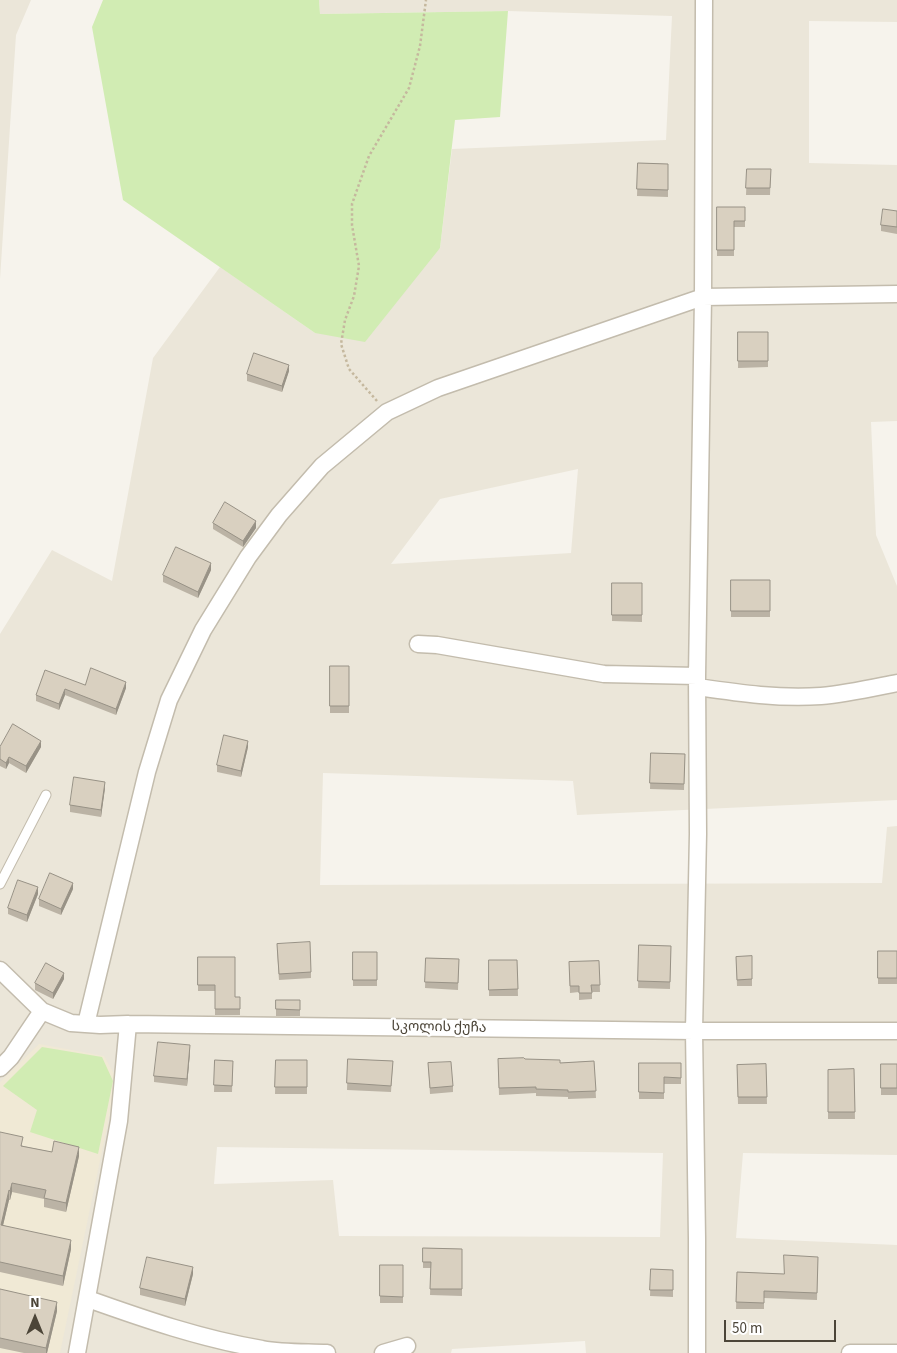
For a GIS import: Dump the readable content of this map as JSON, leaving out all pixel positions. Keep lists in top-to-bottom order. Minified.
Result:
{"streets":{"street":["სკოლის ქუჩა"]},"scale_bar":"50 m","north":"top"}
